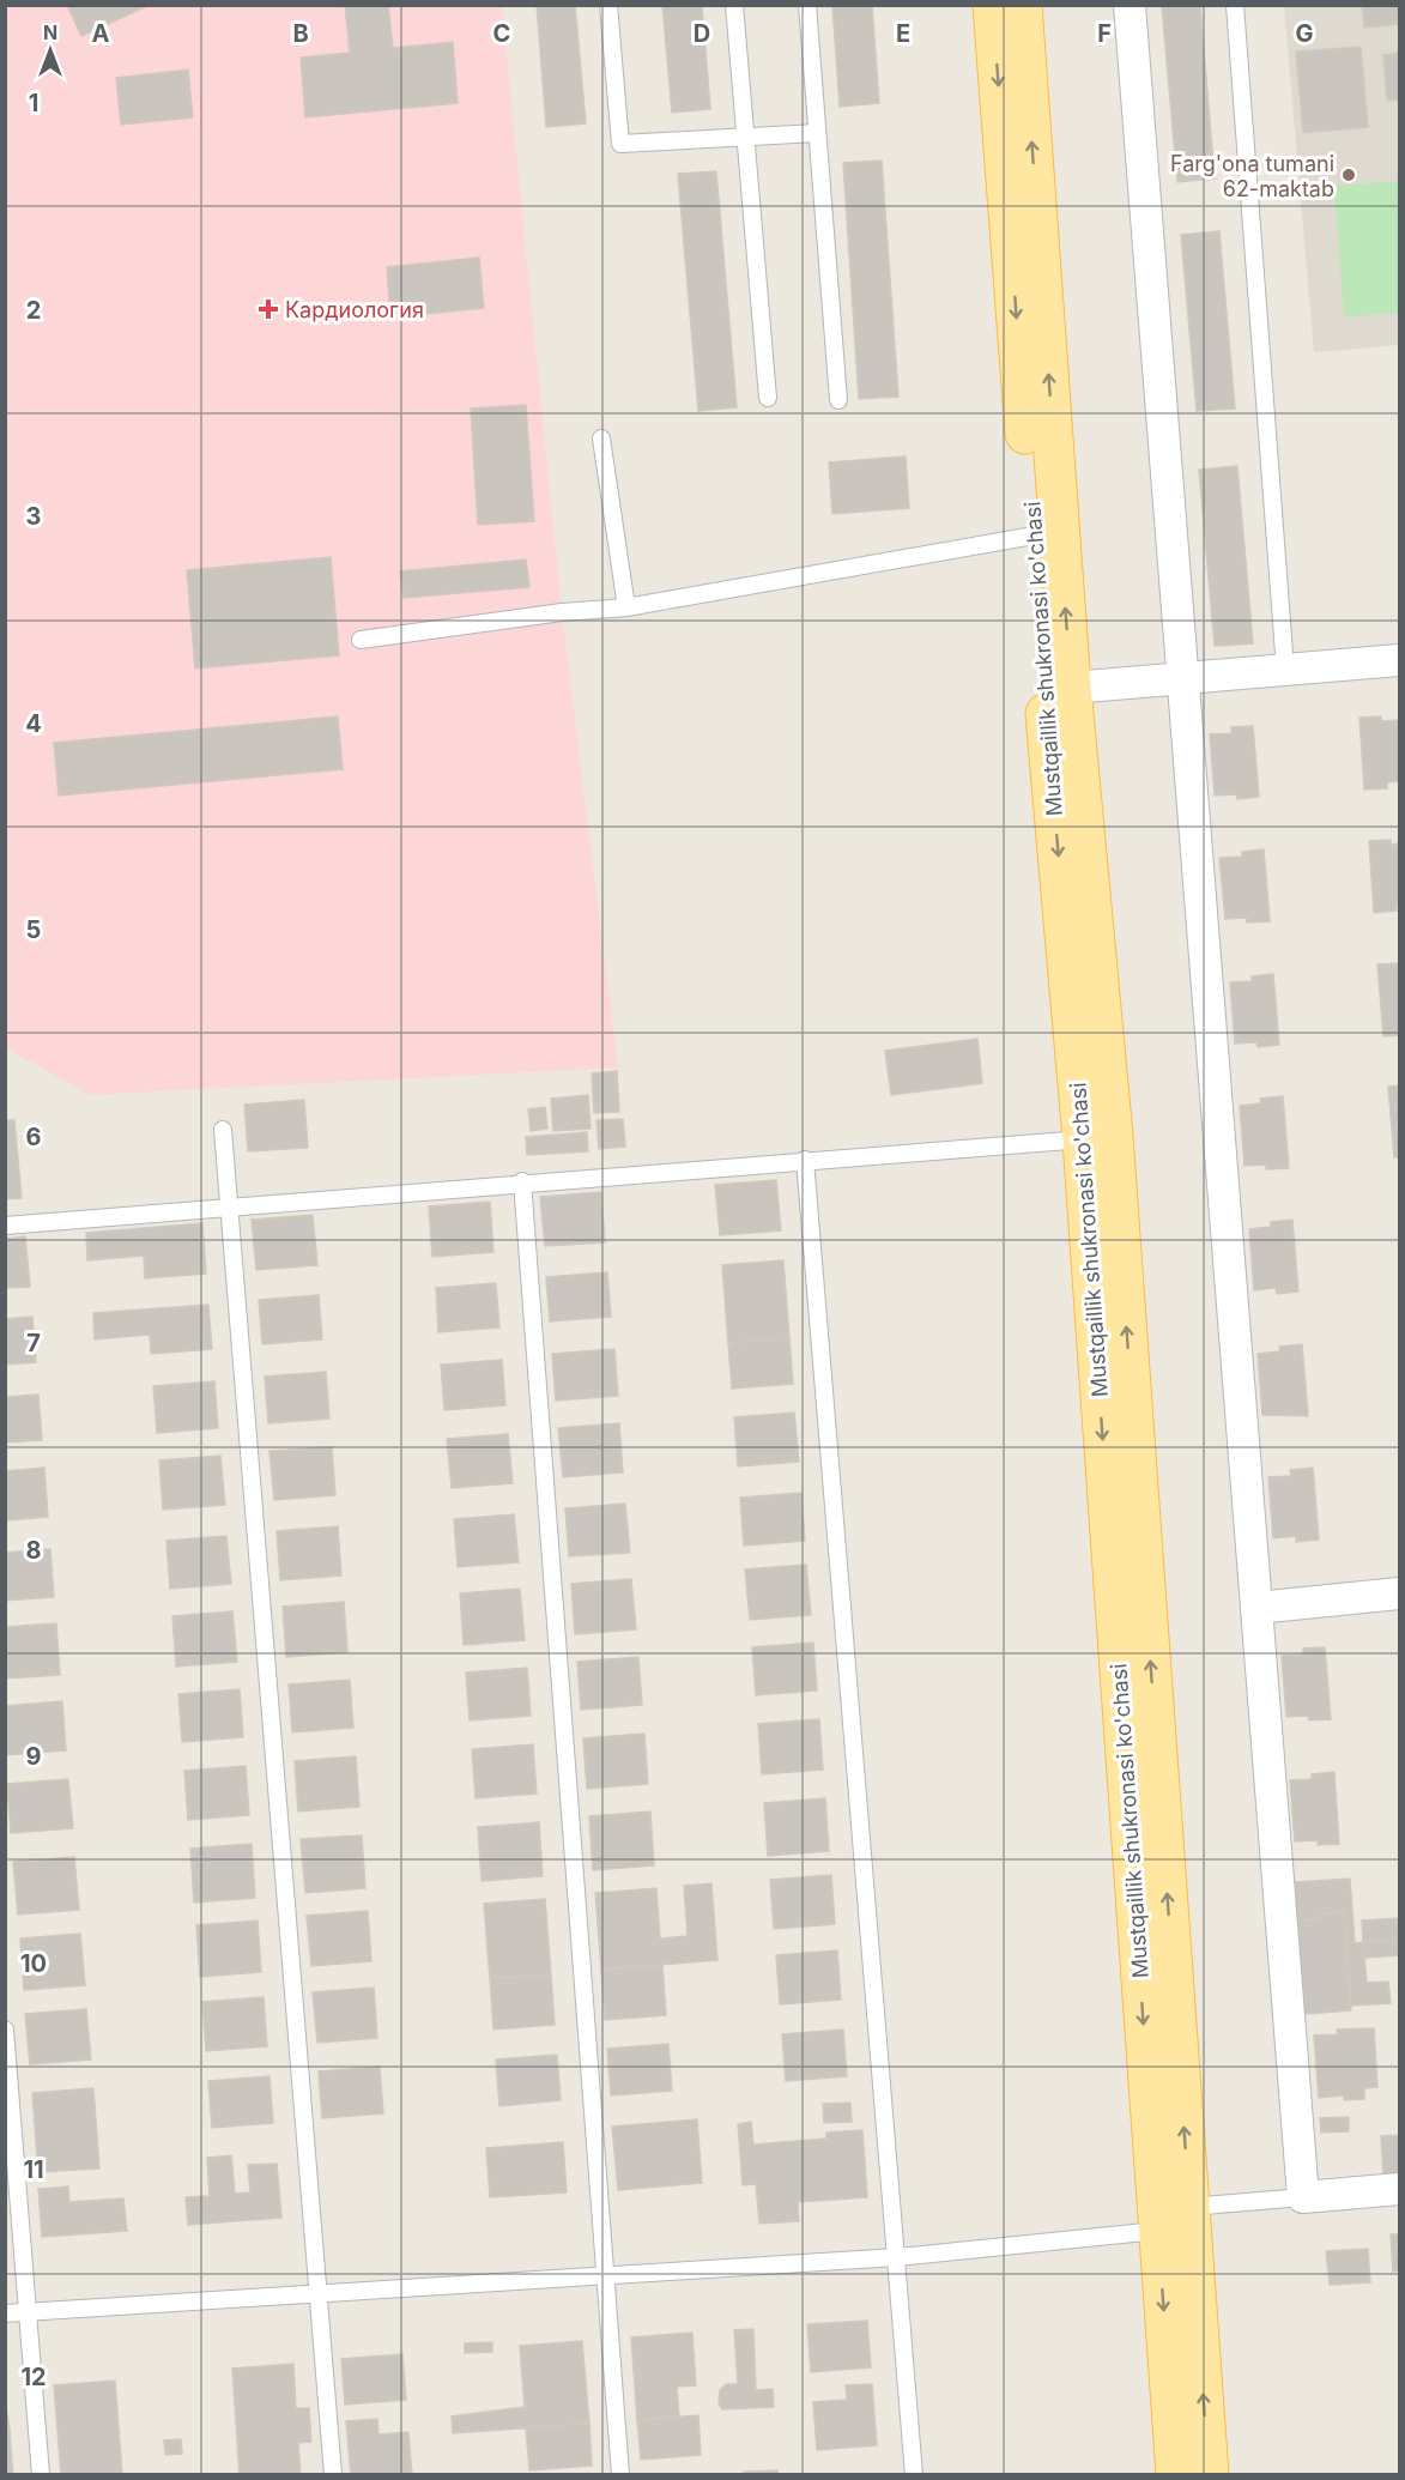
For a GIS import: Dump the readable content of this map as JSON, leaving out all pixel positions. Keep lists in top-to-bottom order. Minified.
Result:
{"streets":{"main road":["Mustqaillik shukronasi ko'chasi"]},"places":{"other":["Farg'ona tumani 62-maktab"],"health":["Кардиология"]},"north":"top","grid":{"columns":["A","B","C","D","E","F","G"],"rows":["1","2","3","4","5","6","7","8","9","10","11","12"]}}
